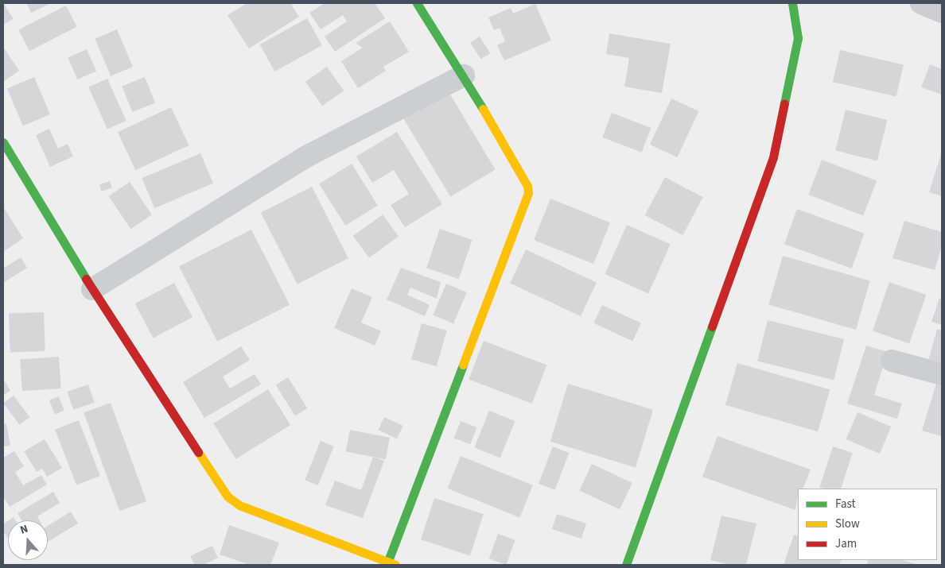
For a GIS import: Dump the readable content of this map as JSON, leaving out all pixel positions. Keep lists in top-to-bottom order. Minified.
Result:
{"legend":["Fast","Slow","Jam"],"north":"top"}
